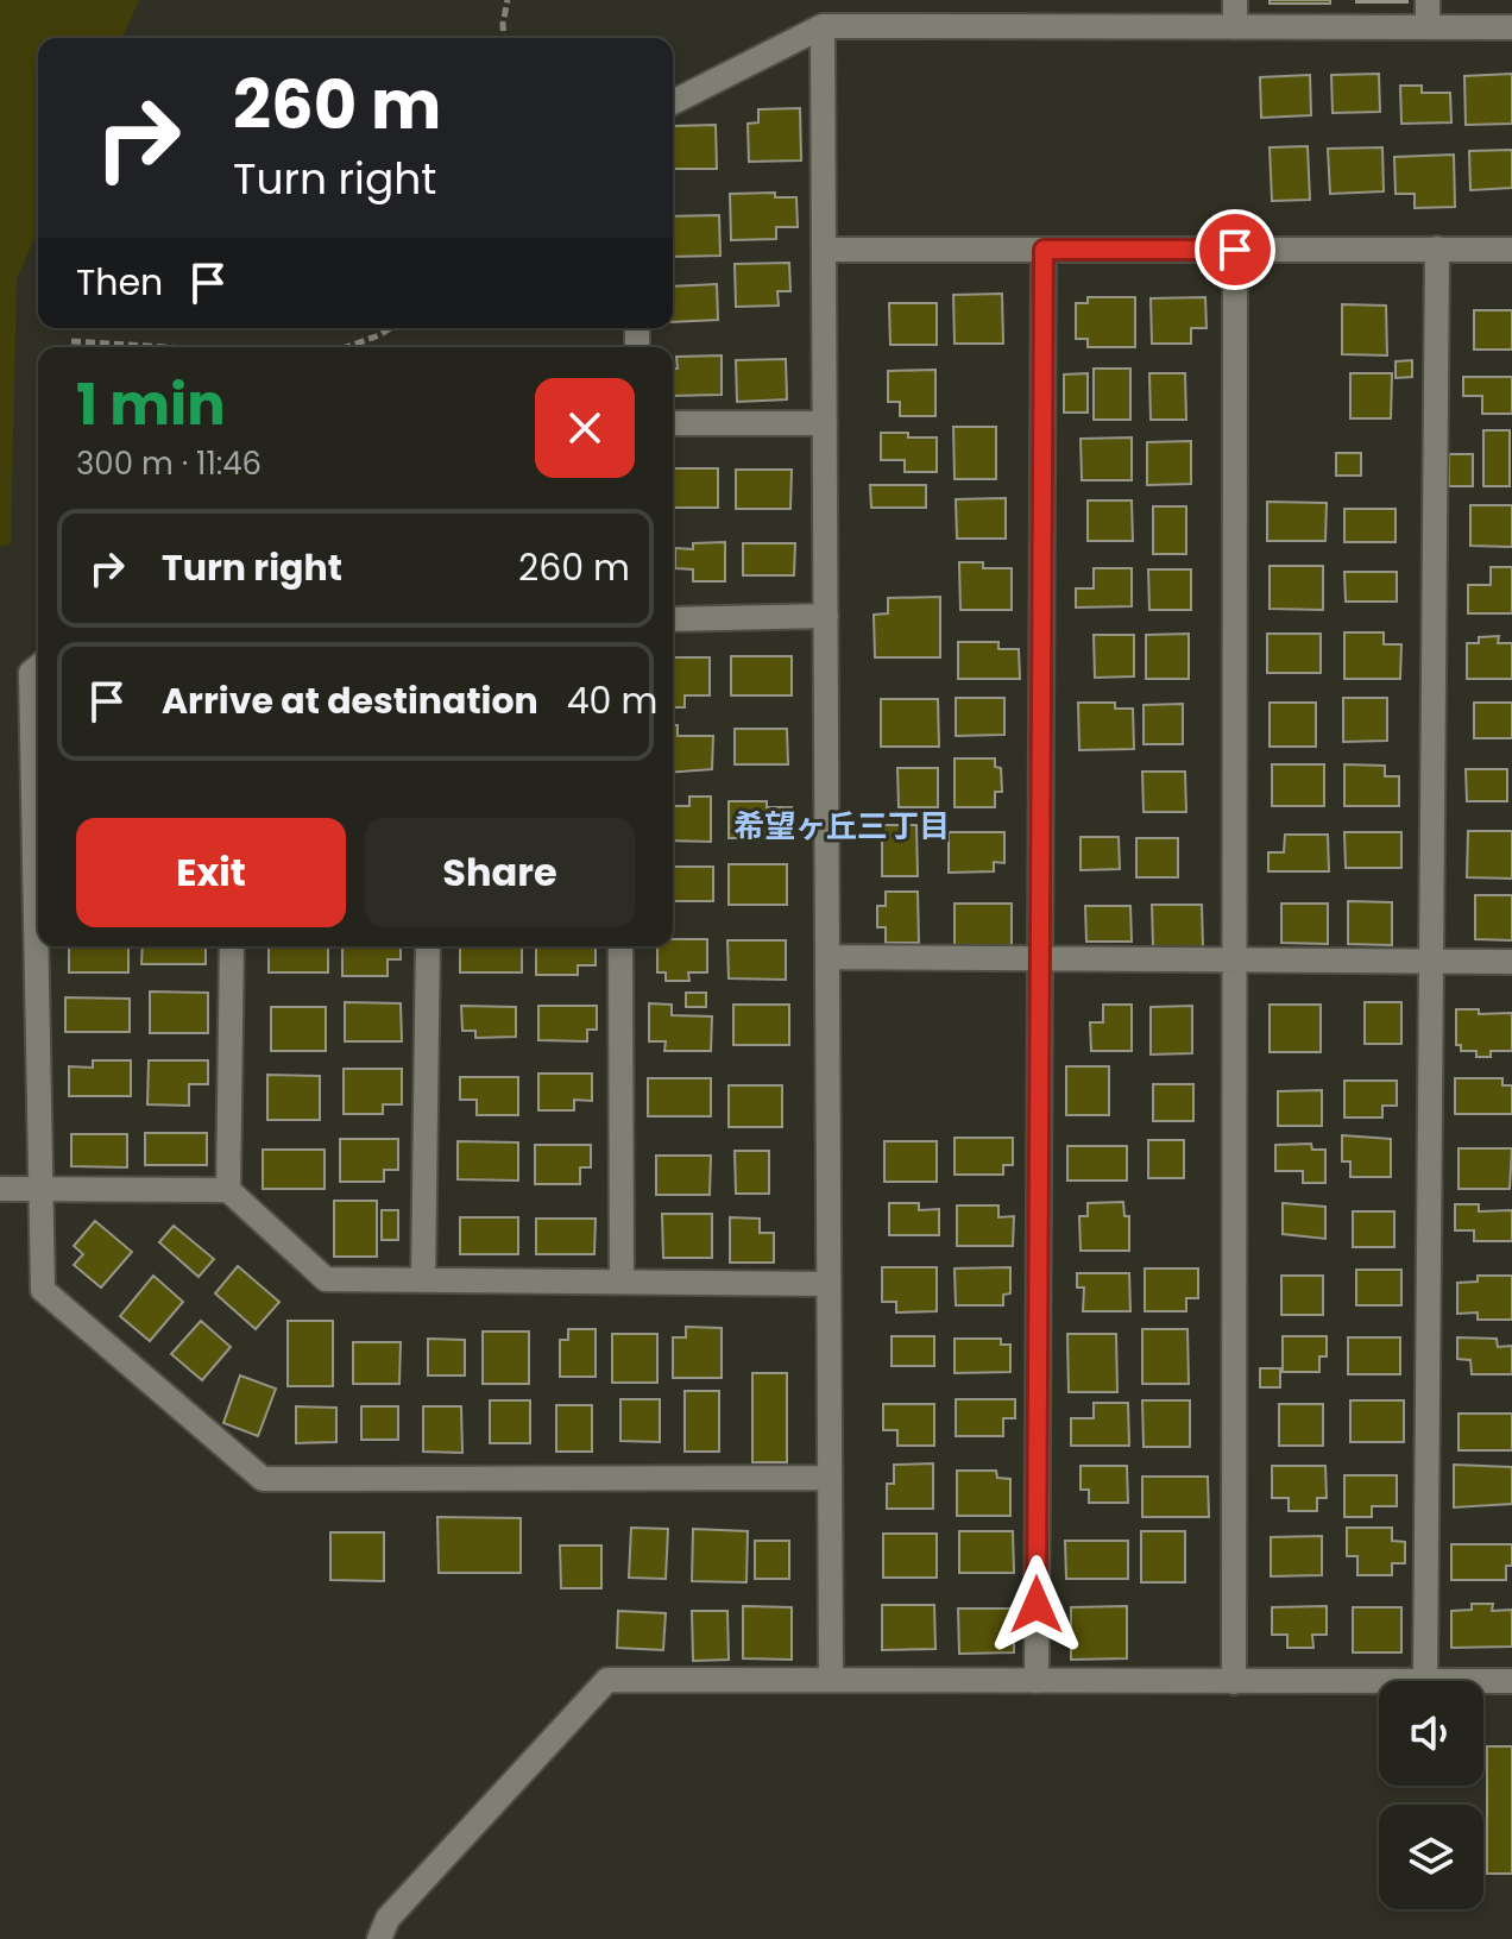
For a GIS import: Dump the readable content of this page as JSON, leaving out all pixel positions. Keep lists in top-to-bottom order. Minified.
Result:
{"districts":["希望ヶ丘三丁目"],"page":{"turn":["260 m","Turn right"],"then":"Then","heading":["1 min","300 m · 11:46"],"list":[{"name":"Turn right","value":"260 m"},{"name":"Arrive at destination","value":"40 m"}],"buttons":["Exit","Share"]}}
